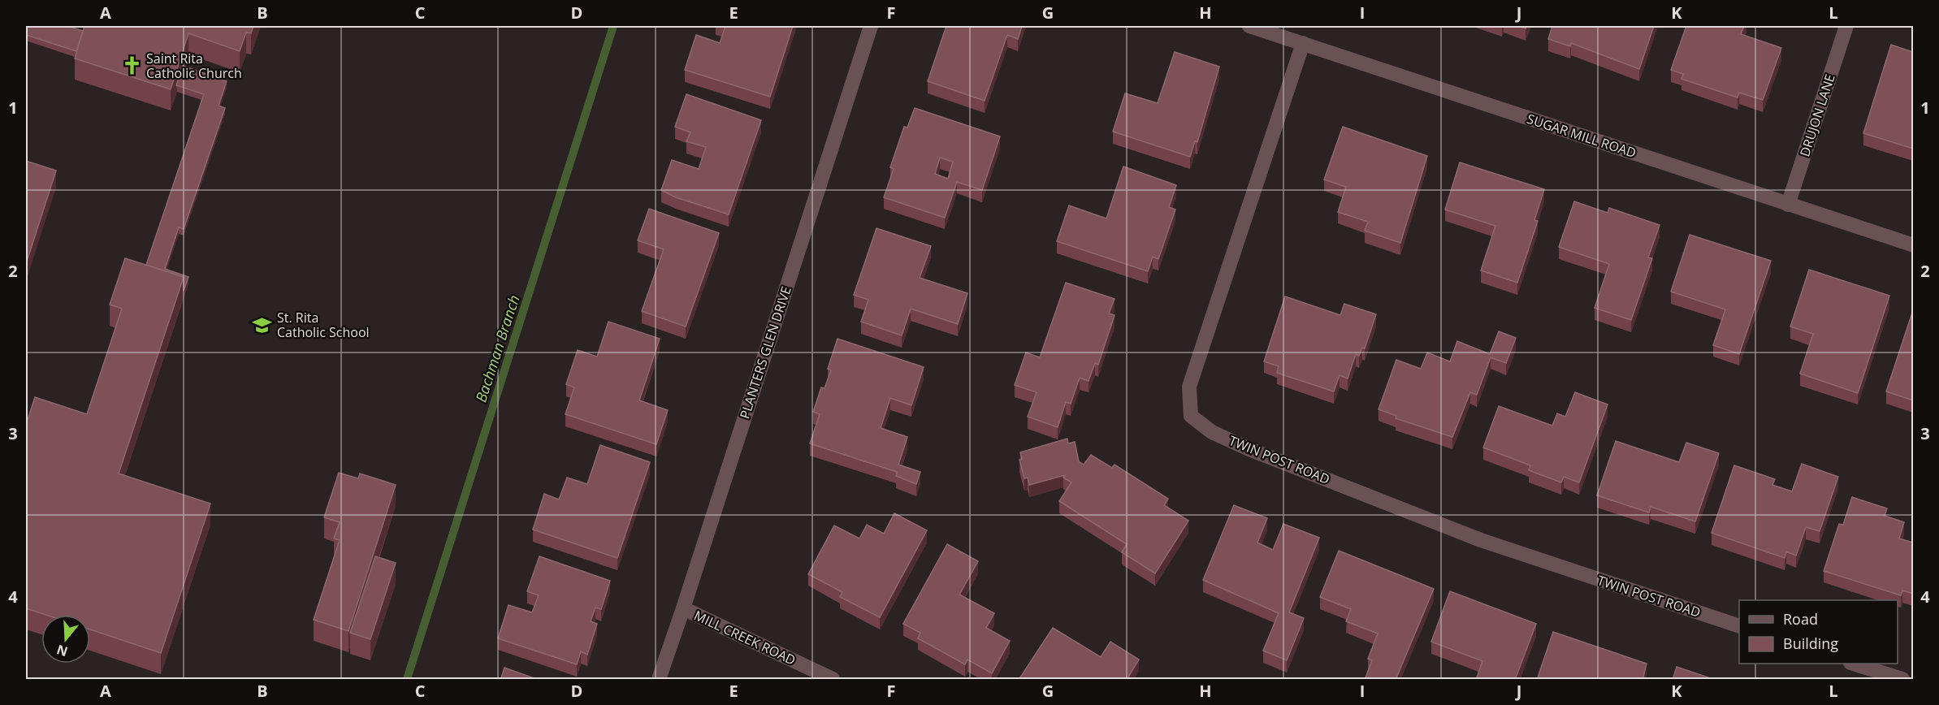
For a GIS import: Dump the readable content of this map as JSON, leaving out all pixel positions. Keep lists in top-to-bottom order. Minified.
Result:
{"streets":{"street":["DRUJON LANE","SUGAR MILL ROAD","PLANTERS GLEN DRIVE","TWIN POST ROAD","MILL CREEK ROAD"]},"crossings":[["DRUJON LANE","SUGAR MILL ROAD"],["SUGAR MILL ROAD","TWIN POST ROAD"],["PLANTERS GLEN DRIVE","MILL CREEK ROAD"]],"water":["Bachman Branch"],"places":{"church":["Saint Rita Catholic Church"],"school or university":["St. Rita Catholic School"]},"legend":["Road","Building"],"north":"bottom","grid":{"columns":["A","B","C","D","E","F","G","H","I","J","K","L"],"rows":["1","2","3","4"]}}
